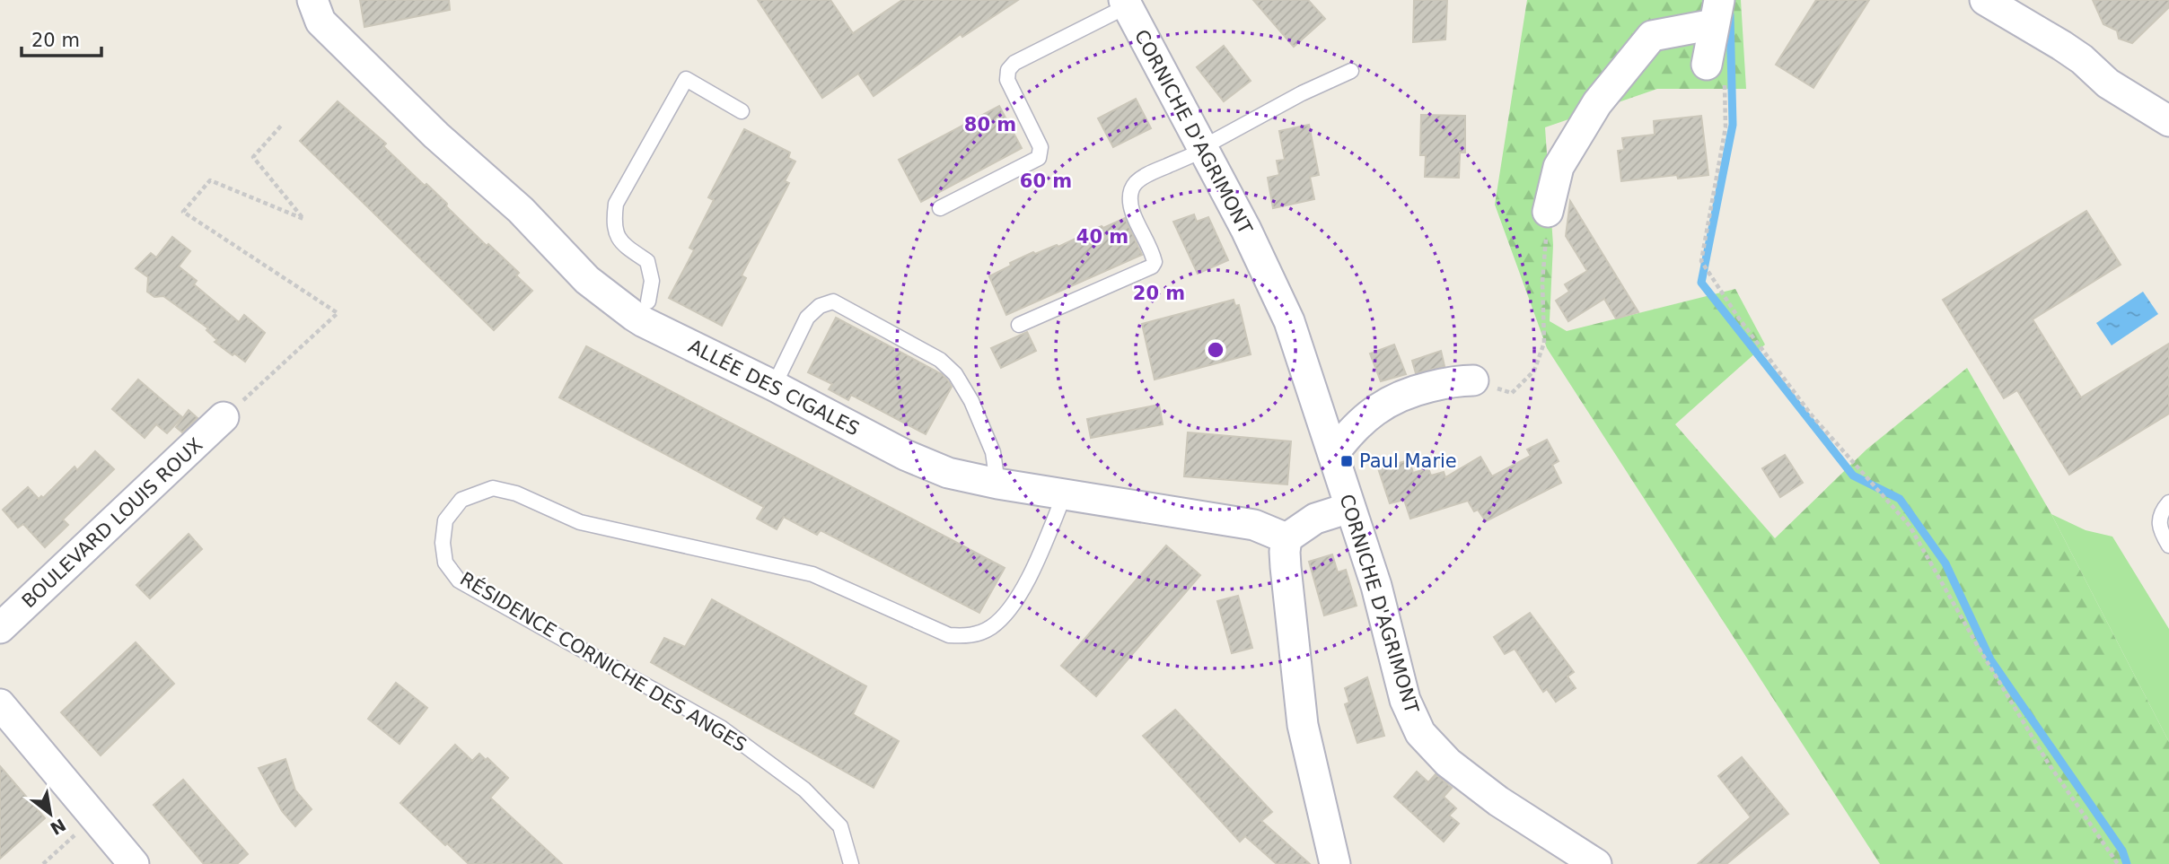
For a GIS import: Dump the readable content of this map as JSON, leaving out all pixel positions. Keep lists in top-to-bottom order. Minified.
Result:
{"streets":{"street":["CORNICHE D'AGRIMONT","ALLÉE DES CIGALES","BOULEVARD LOUIS ROUX"],"lane":["RÉSIDENCE CORNICHE DES ANGES"]},"crossings":[["ALLÉE DES CIGALES","RÉSIDENCE CORNICHE DES ANGES"]],"places":{"transit":["Paul Marie"]},"scale_bar":"20 m","north":"bottom right","rings":["80 m","60 m","40 m","20 m"]}
